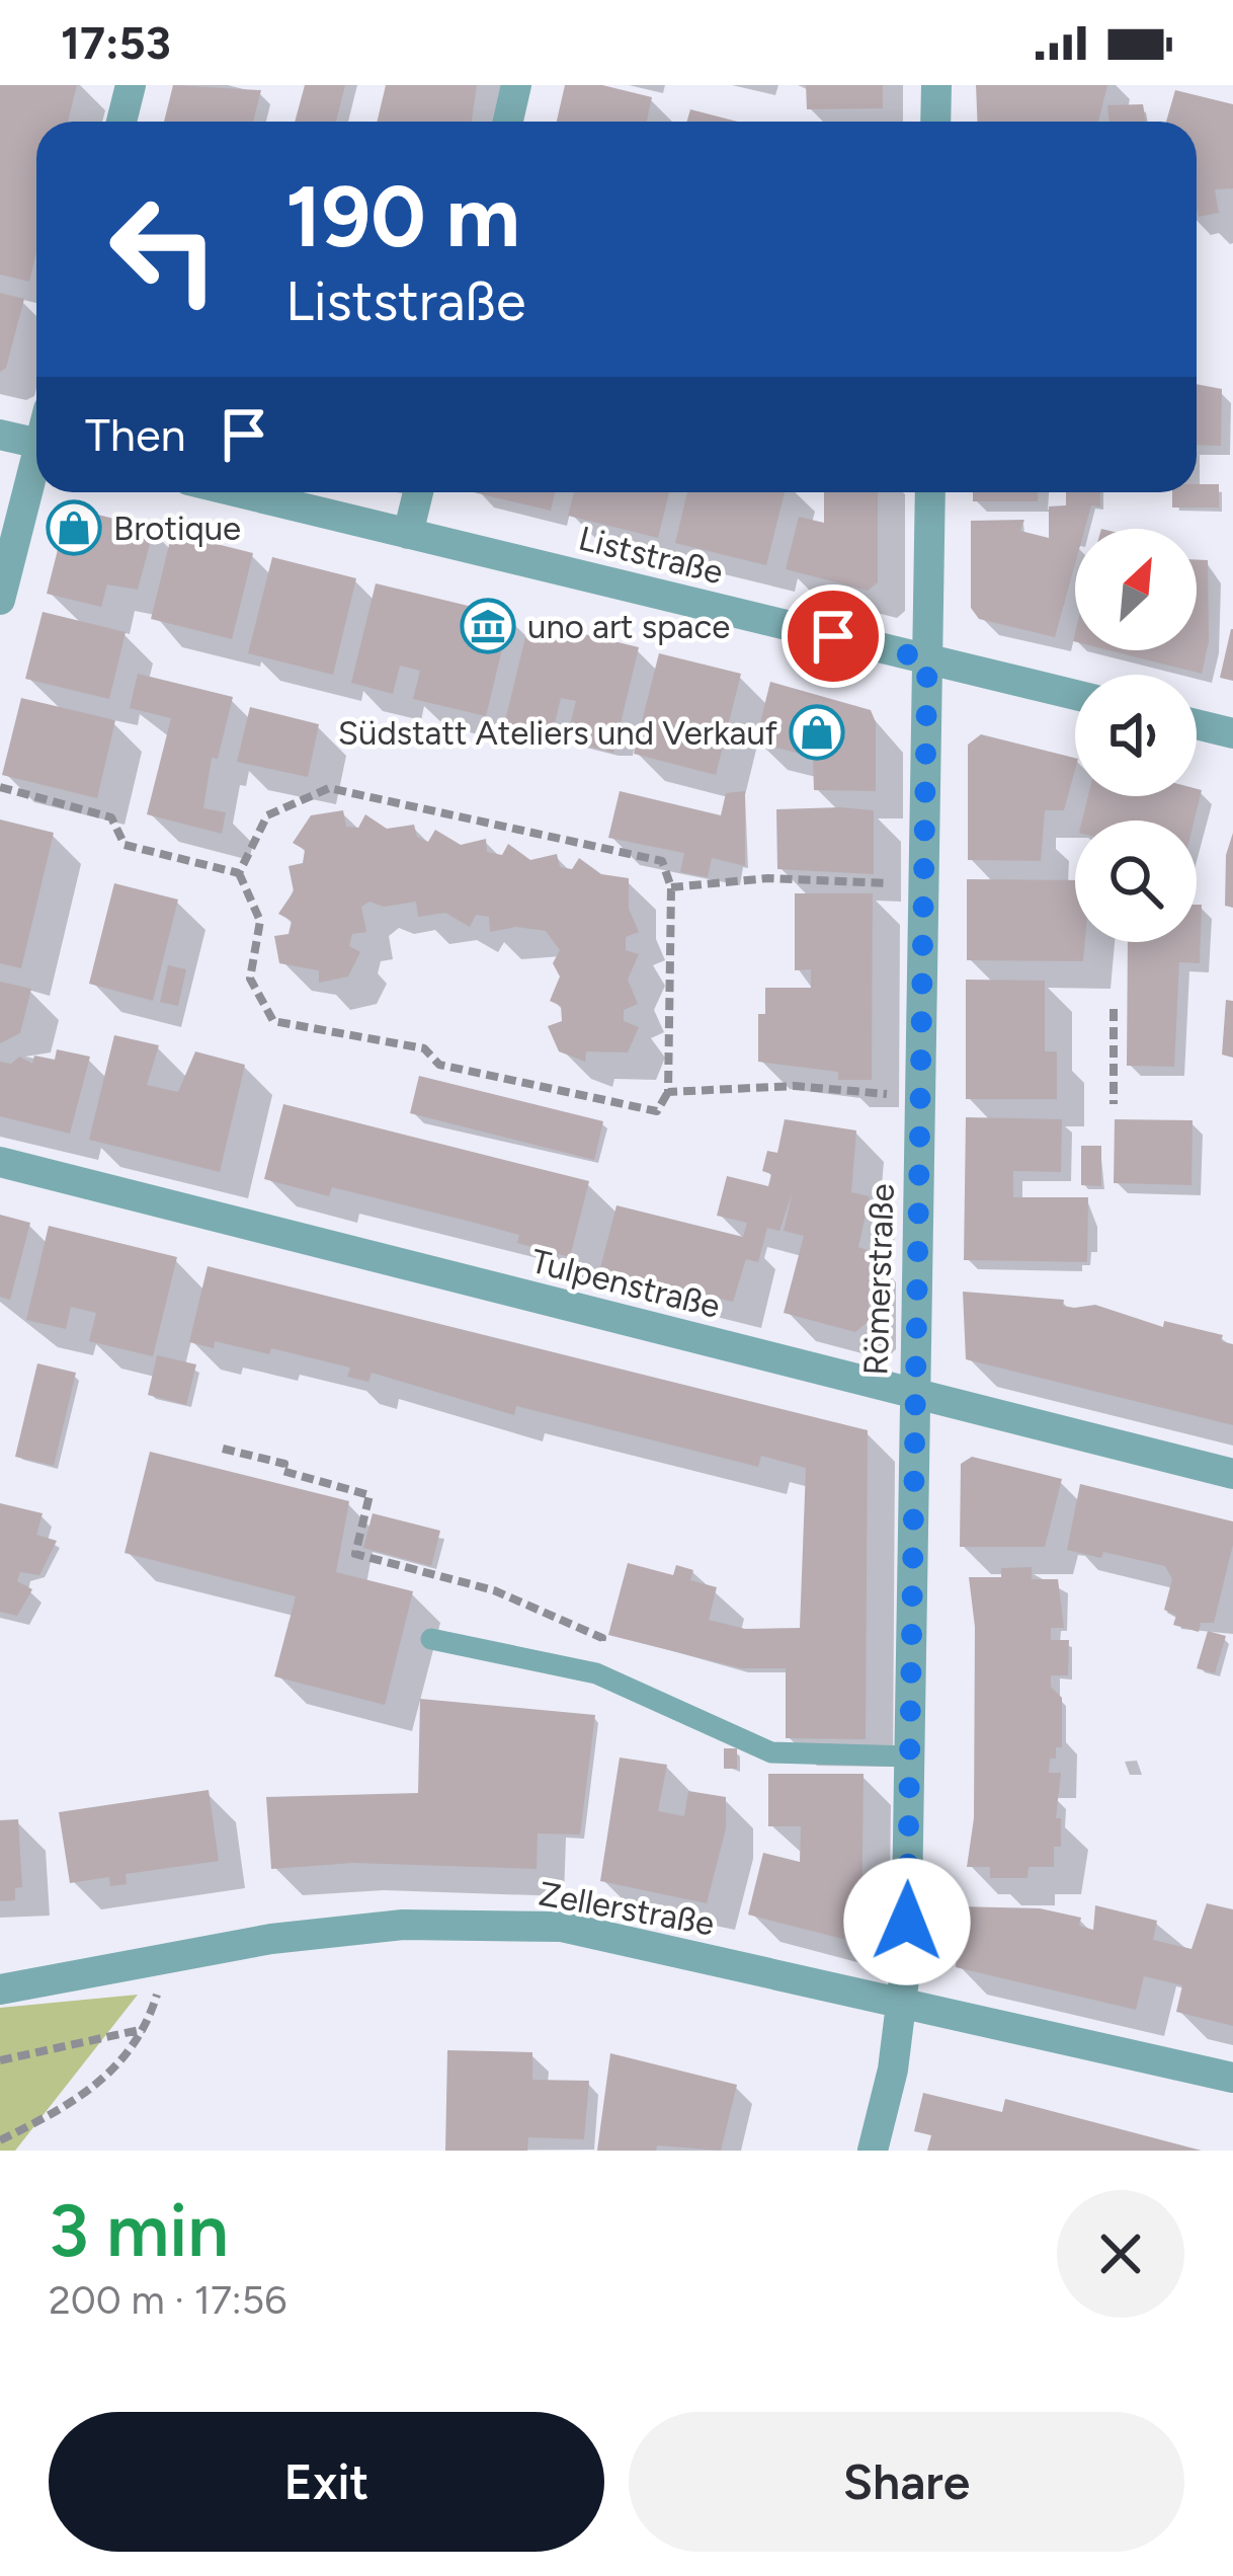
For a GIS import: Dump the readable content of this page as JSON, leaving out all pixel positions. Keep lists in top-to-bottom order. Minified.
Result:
{"streets":{"street":["Liststraße","Römerstraße","Tulpenstraße","Zellerstraße"]},"crossings":[["Liststraße","Römerstraße"],["Römerstraße","Tulpenstraße"],["Römerstraße","Zellerstraße"]],"places":{"shop":["Brotique","Südstatt Ateliers und Verkauf"],"museum":["uno art space"]},"north":"top right","page":{"status":"17:53","turn":["190 m","Liststraße"],"then":"Then","heading":["3 min","200 m · 17:56"],"buttons":["Exit","Share"]}}
